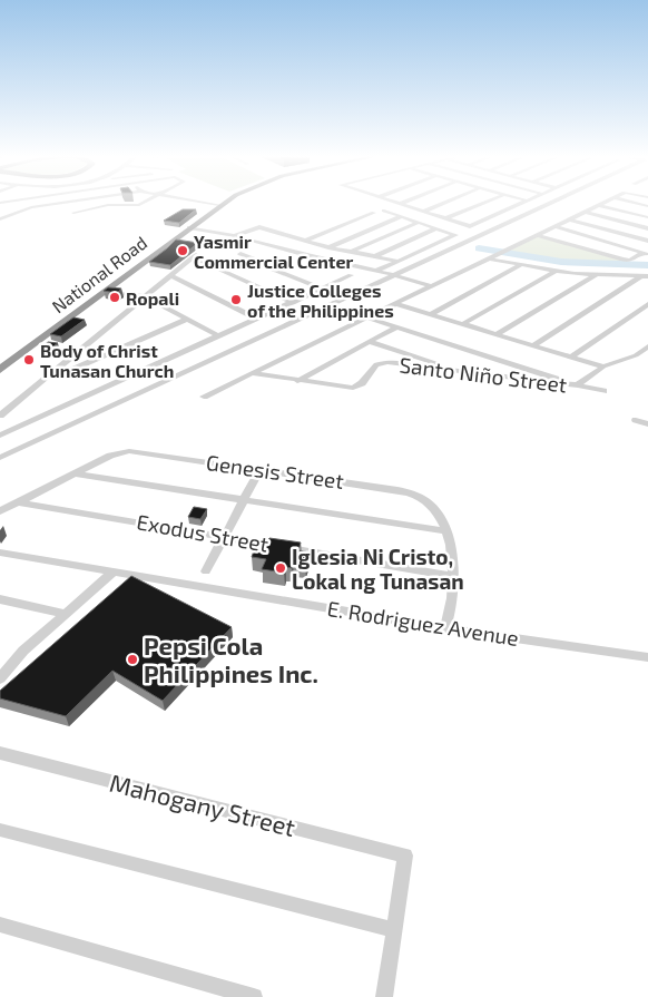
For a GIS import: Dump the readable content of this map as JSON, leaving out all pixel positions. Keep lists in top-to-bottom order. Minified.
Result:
{"streets":{"highway":["National Road"],"street":["Santo Niño Street","Genesis Street","Exodus Street","E. Rodriguez Avenue","Mahogany Street"]},"crossings":[["Genesis Street","Exodus Street"],["Genesis Street","E. Rodriguez Avenue"]],"places":["Yasmir Commercial Center","Ropali","Justice Colleges of the Philippines","Body of Christ Tunasan Church","Iglesia Ni Cristo, Lokal ng Tunasan","Pepsi Cola Philippines Inc."]}
